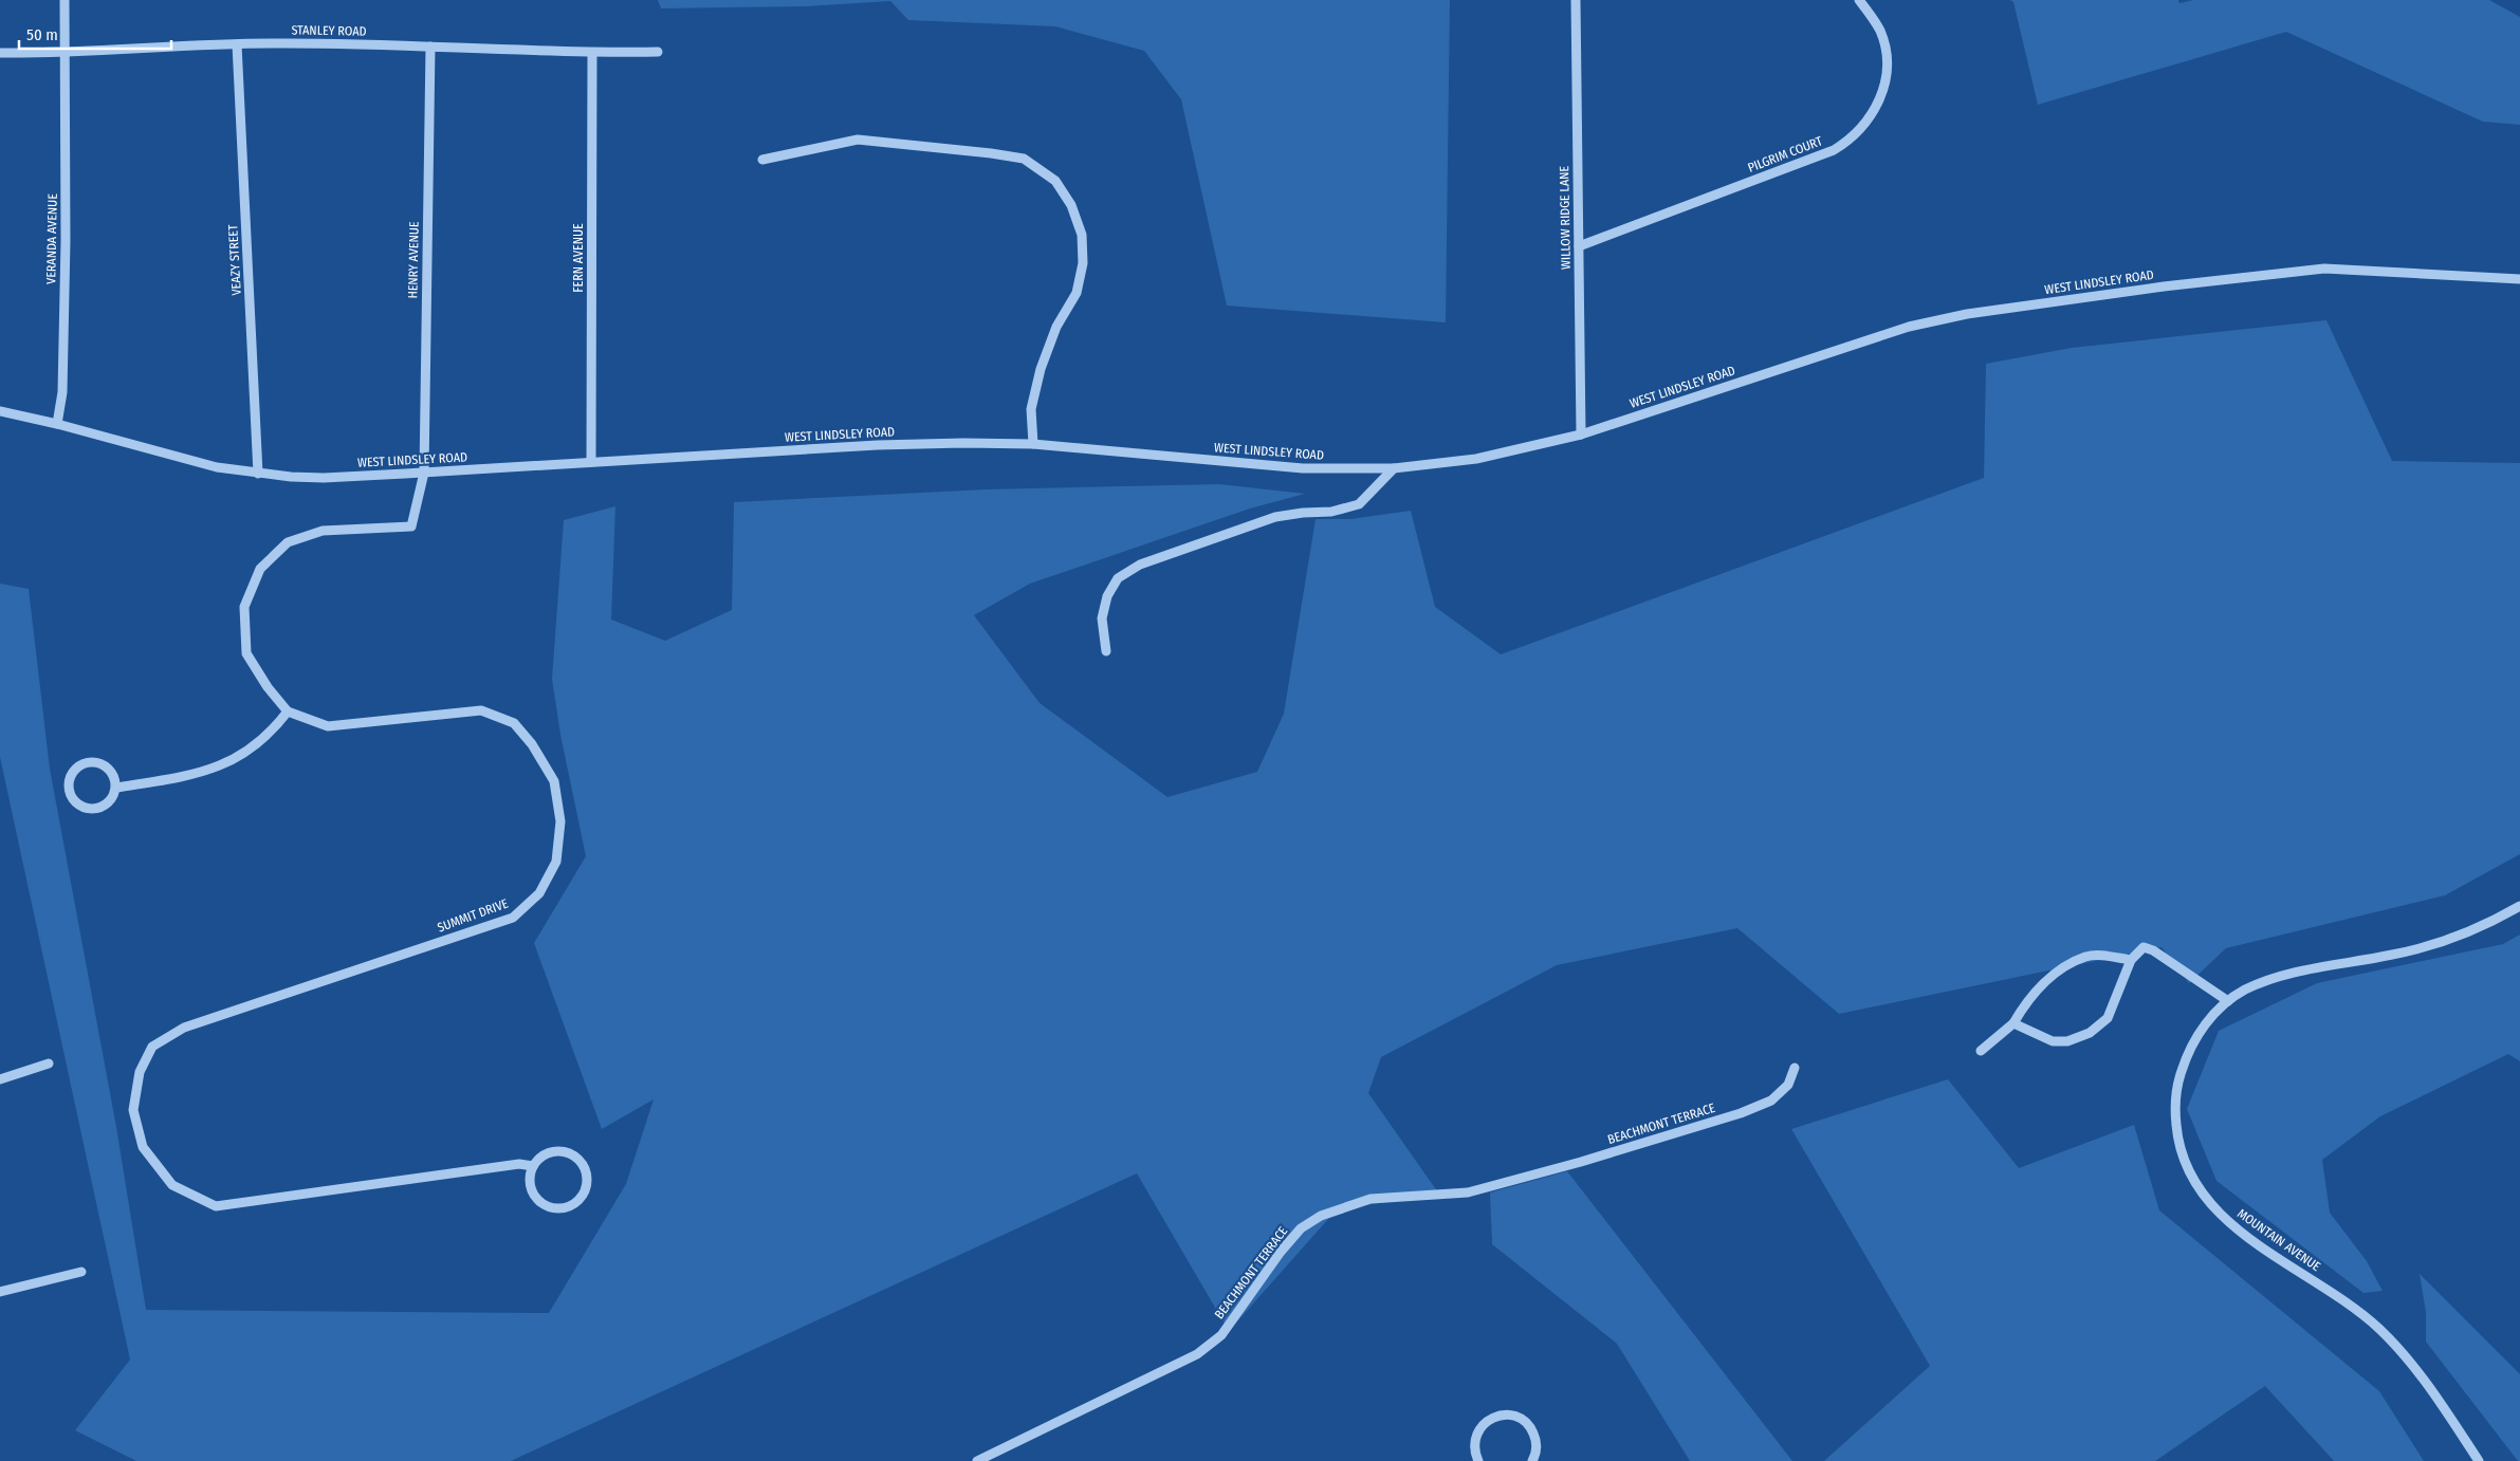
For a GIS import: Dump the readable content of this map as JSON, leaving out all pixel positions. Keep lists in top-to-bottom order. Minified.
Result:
{"streets":{"street":["STANLEY ROAD","PILGRIM COURT","WILLOW RIDGE LANE","VERANDA AVENUE","FERN AVENUE","VEAZY STREET","HENRY AVENUE","WEST LINDSLEY ROAD","SUMMIT DRIVE","BEACHMONT TERRACE","MOUNTAIN AVENUE"]},"crossings":[["STANLEY ROAD","VERANDA AVENUE"],["STANLEY ROAD","FERN AVENUE"],["STANLEY ROAD","VEAZY STREET"],["STANLEY ROAD","HENRY AVENUE"],["PILGRIM COURT","WILLOW RIDGE LANE"],["WILLOW RIDGE LANE","WEST LINDSLEY ROAD"],["VERANDA AVENUE","WEST LINDSLEY ROAD"],["FERN AVENUE","WEST LINDSLEY ROAD"],["VEAZY STREET","WEST LINDSLEY ROAD"],["HENRY AVENUE","WEST LINDSLEY ROAD"]],"scale_bar":"50 m"}
